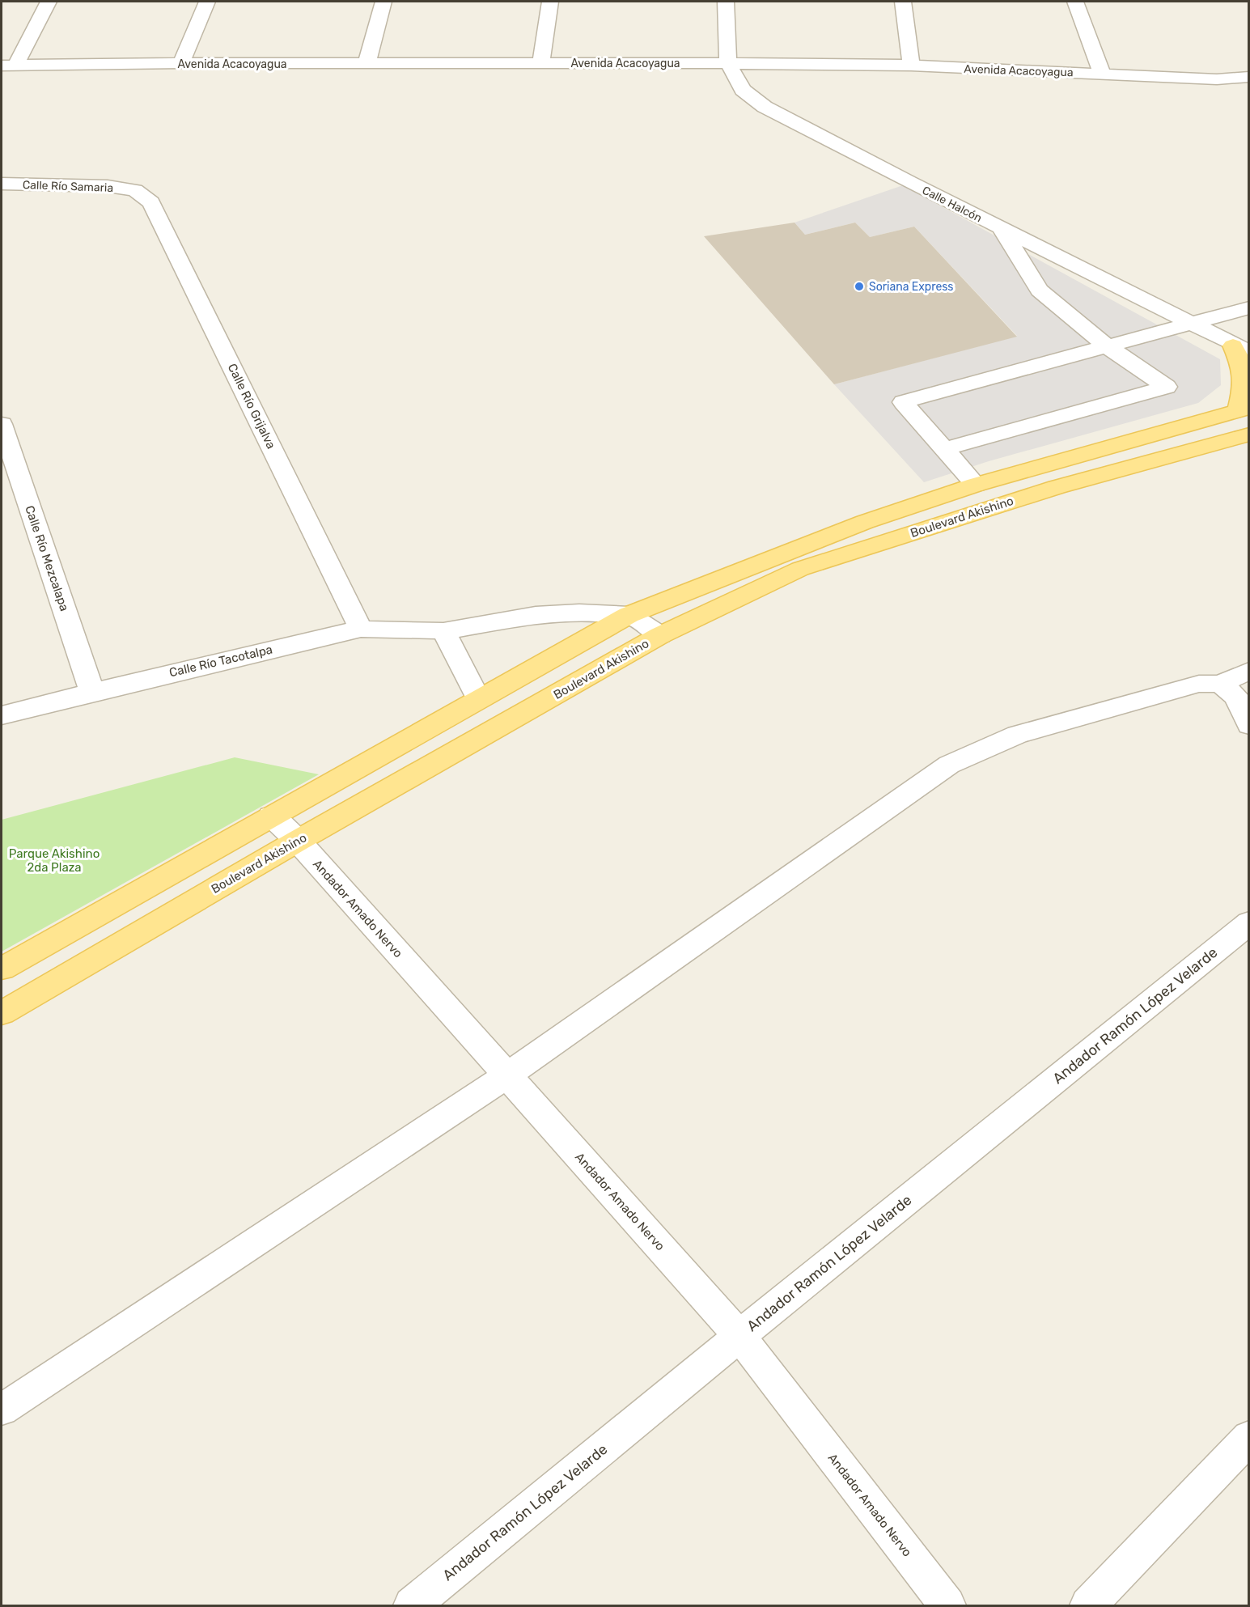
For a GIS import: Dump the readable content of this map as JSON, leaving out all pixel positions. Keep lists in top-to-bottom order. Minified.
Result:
{"streets":{"main road":["Boulevard Akishino"],"street":["Avenida Acacoyagua","Calle Río Samaria","Calle Halcón","Calle Río Grijalva","Calle Río Mezcalapa","Calle Río Tacotalpa","Andador Amado Nervo","Andador Ramón López Velarde"]},"crossings":[["Avenida Acacoyagua","Calle Halcón"],["Calle Río Samaria","Calle Río Grijalva"],["Calle Río Grijalva","Calle Río Tacotalpa"],["Boulevard Akishino","Calle Río Tacotalpa"],["Boulevard Akishino","Andador Amado Nervo"],["Calle Río Mezcalapa","Calle Río Tacotalpa"],["Andador Amado Nervo","Andador Ramón López Velarde"]],"parks":["Parque Akishino 2da Plaza"],"places":["Soriana Express"]}
